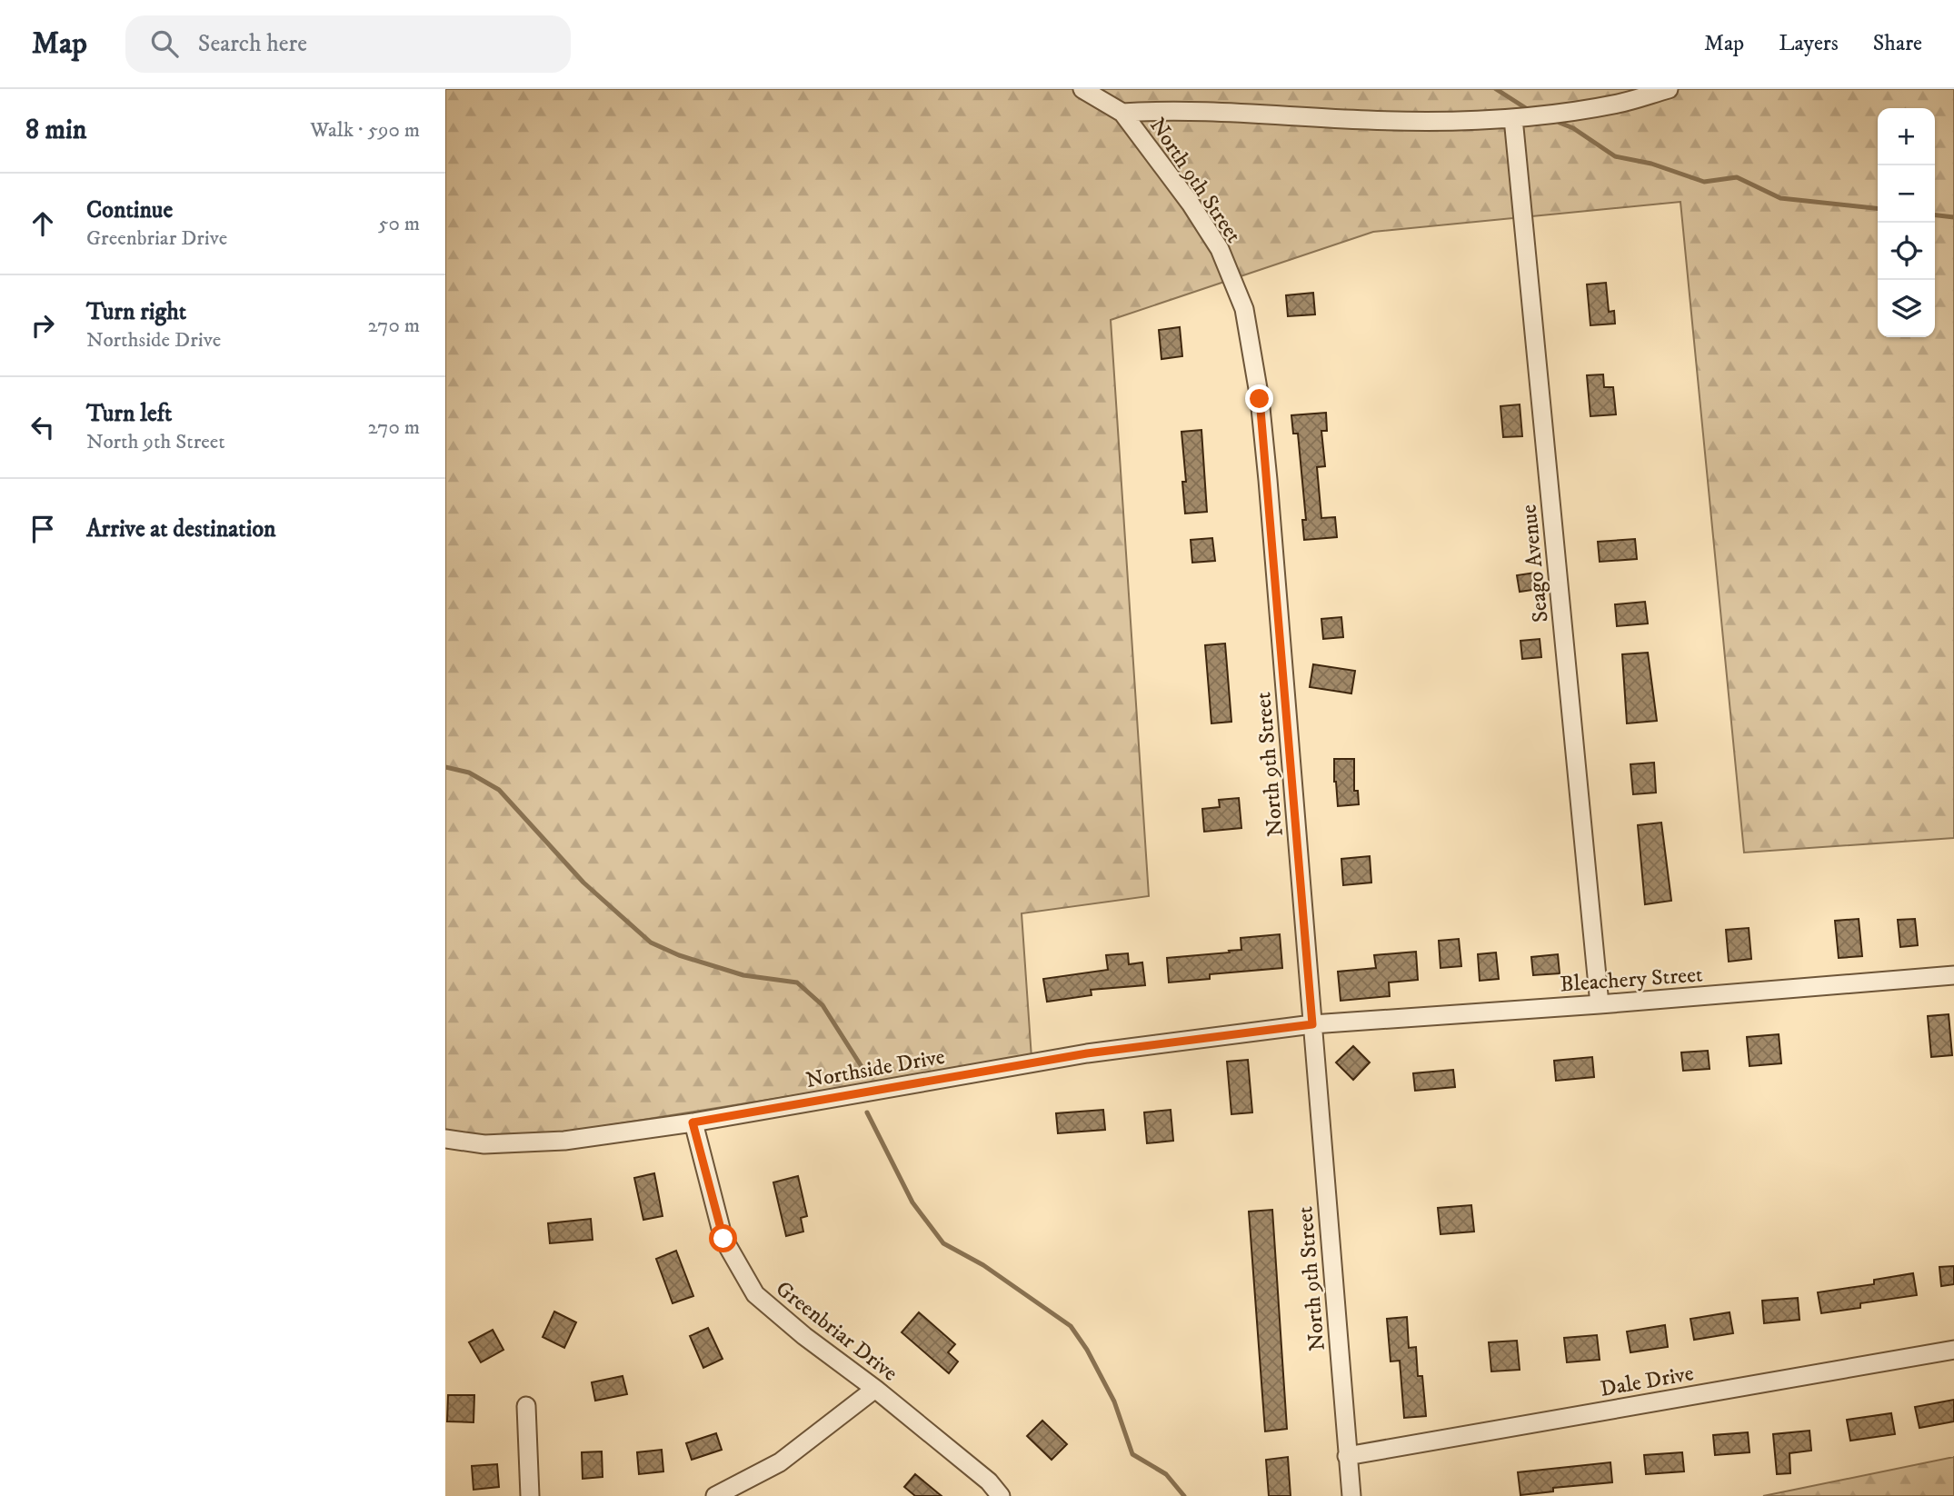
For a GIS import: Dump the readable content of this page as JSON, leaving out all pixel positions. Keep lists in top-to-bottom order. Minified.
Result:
{"streets":{"street":["North 9th Street","Seago Avenue","Bleachery Street","Northside Drive","Greenbriar Drive","Dale Drive"]},"crossings":[["North 9th Street","Bleachery Street"],["North 9th Street","Northside Drive"],["North 9th Street","Dale Drive"],["Seago Avenue","Bleachery Street"],["Bleachery Street","Northside Drive"],["Northside Drive","Greenbriar Drive"]],"page":{"header":"Map","search":"Search here","nav":["Map","Layers","Share"],"heading":["8 min","Walk · 590 m"],"map_buttons":["+","−"],"list":[["Continue","Greenbriar Drive","50 m"],["Turn right","Northside Drive","270 m"],["Turn left","North 9th Street","270 m"],"Arrive at destination"]}}
